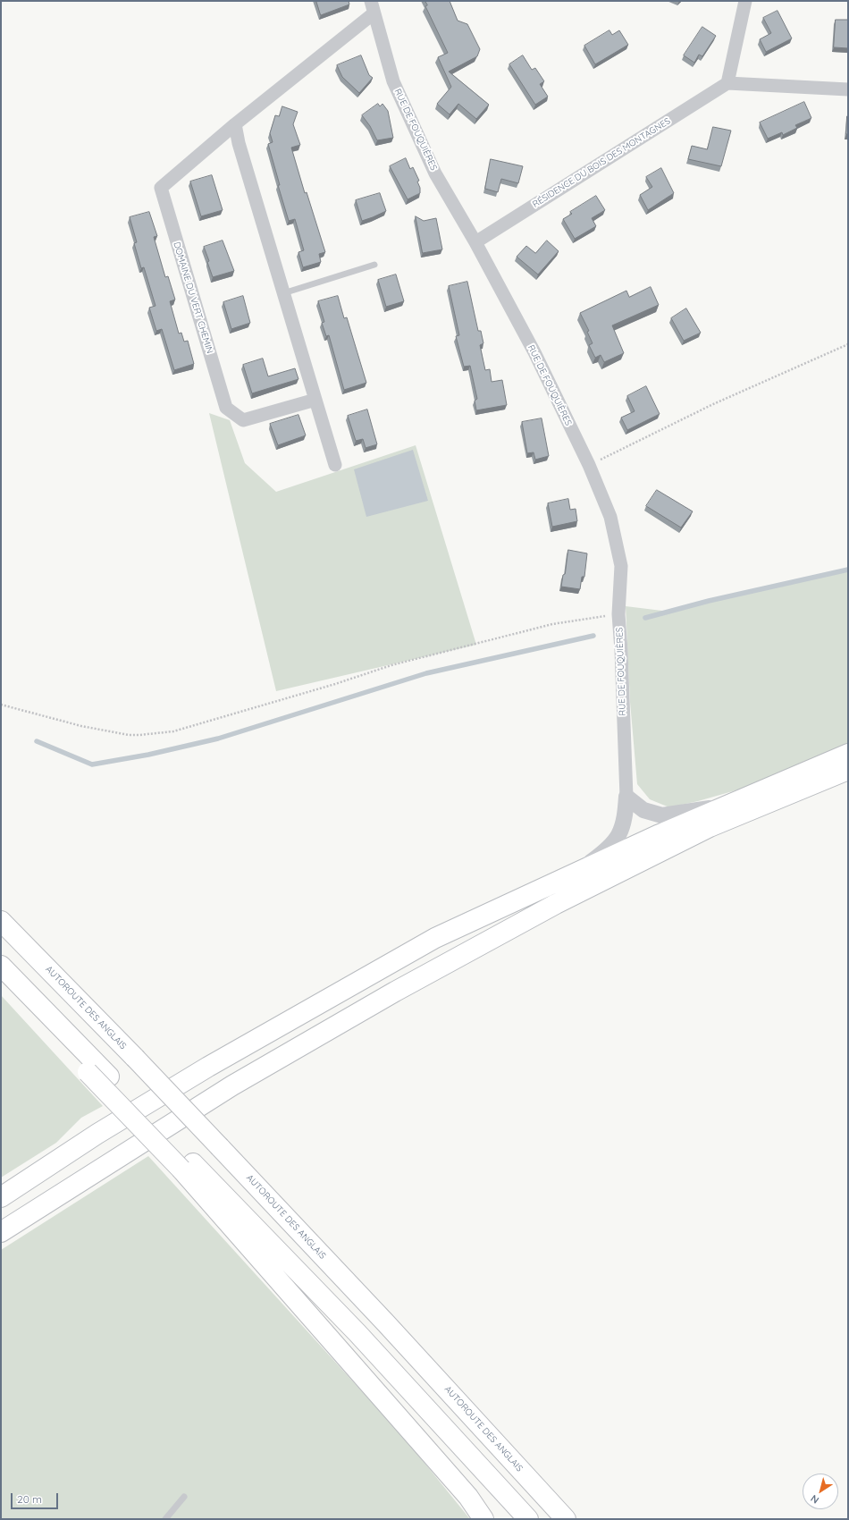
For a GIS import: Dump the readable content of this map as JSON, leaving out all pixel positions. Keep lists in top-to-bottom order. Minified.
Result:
{"streets":{"main road":["AUTOROUTE DES ANGLAIS"],"street":["RUE DE FOUQUIÈRES","RÉSIDENCE DU BOIS DES MONTAGNES","DOMAINE DU VERT CHEMIN"]},"crossings":[["RUE DE FOUQUIÈRES","RÉSIDENCE DU BOIS DES MONTAGNES"],["RUE DE FOUQUIÈRES","DOMAINE DU VERT CHEMIN"]],"scale_bar":"20 m","north":"bottom left"}
